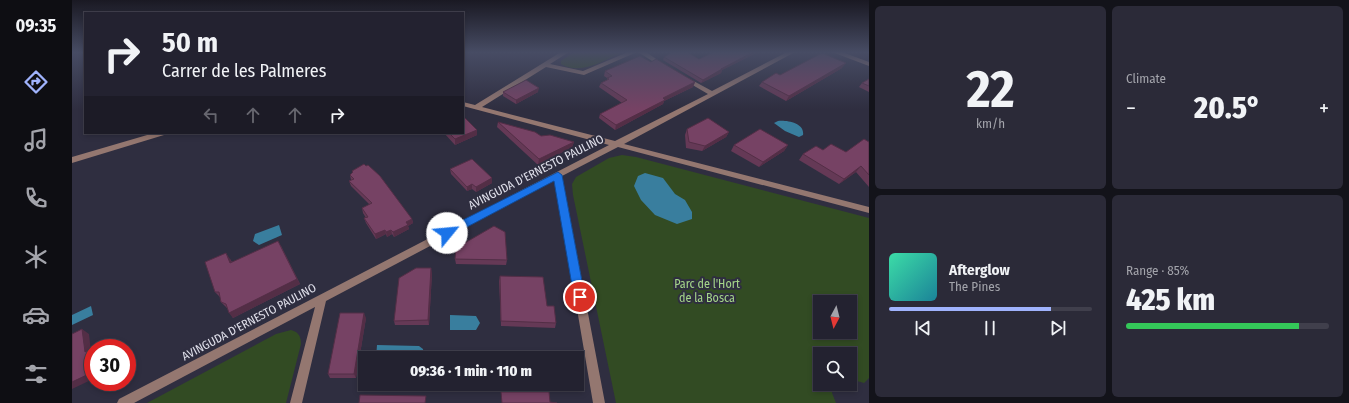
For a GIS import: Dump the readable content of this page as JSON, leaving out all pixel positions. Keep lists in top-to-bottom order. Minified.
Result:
{"streets":{"street":["AVINGUDA D'ERNESTO PAULINO"]},"parks":["Parc de l'Hort de la Bosca"],"north":"bottom","page":{"tabs":"09:35","tile":[["22","km/h"],"Climate",["Range · 85%","425 km"]],"turn":["50 m","Carrer de les Palmeres"],"heat":["−","20.5°","+"],"song":["Afterglow","The Pines"],"limit":"30","trip":"09:36 · 1 min · 110 m"}}
